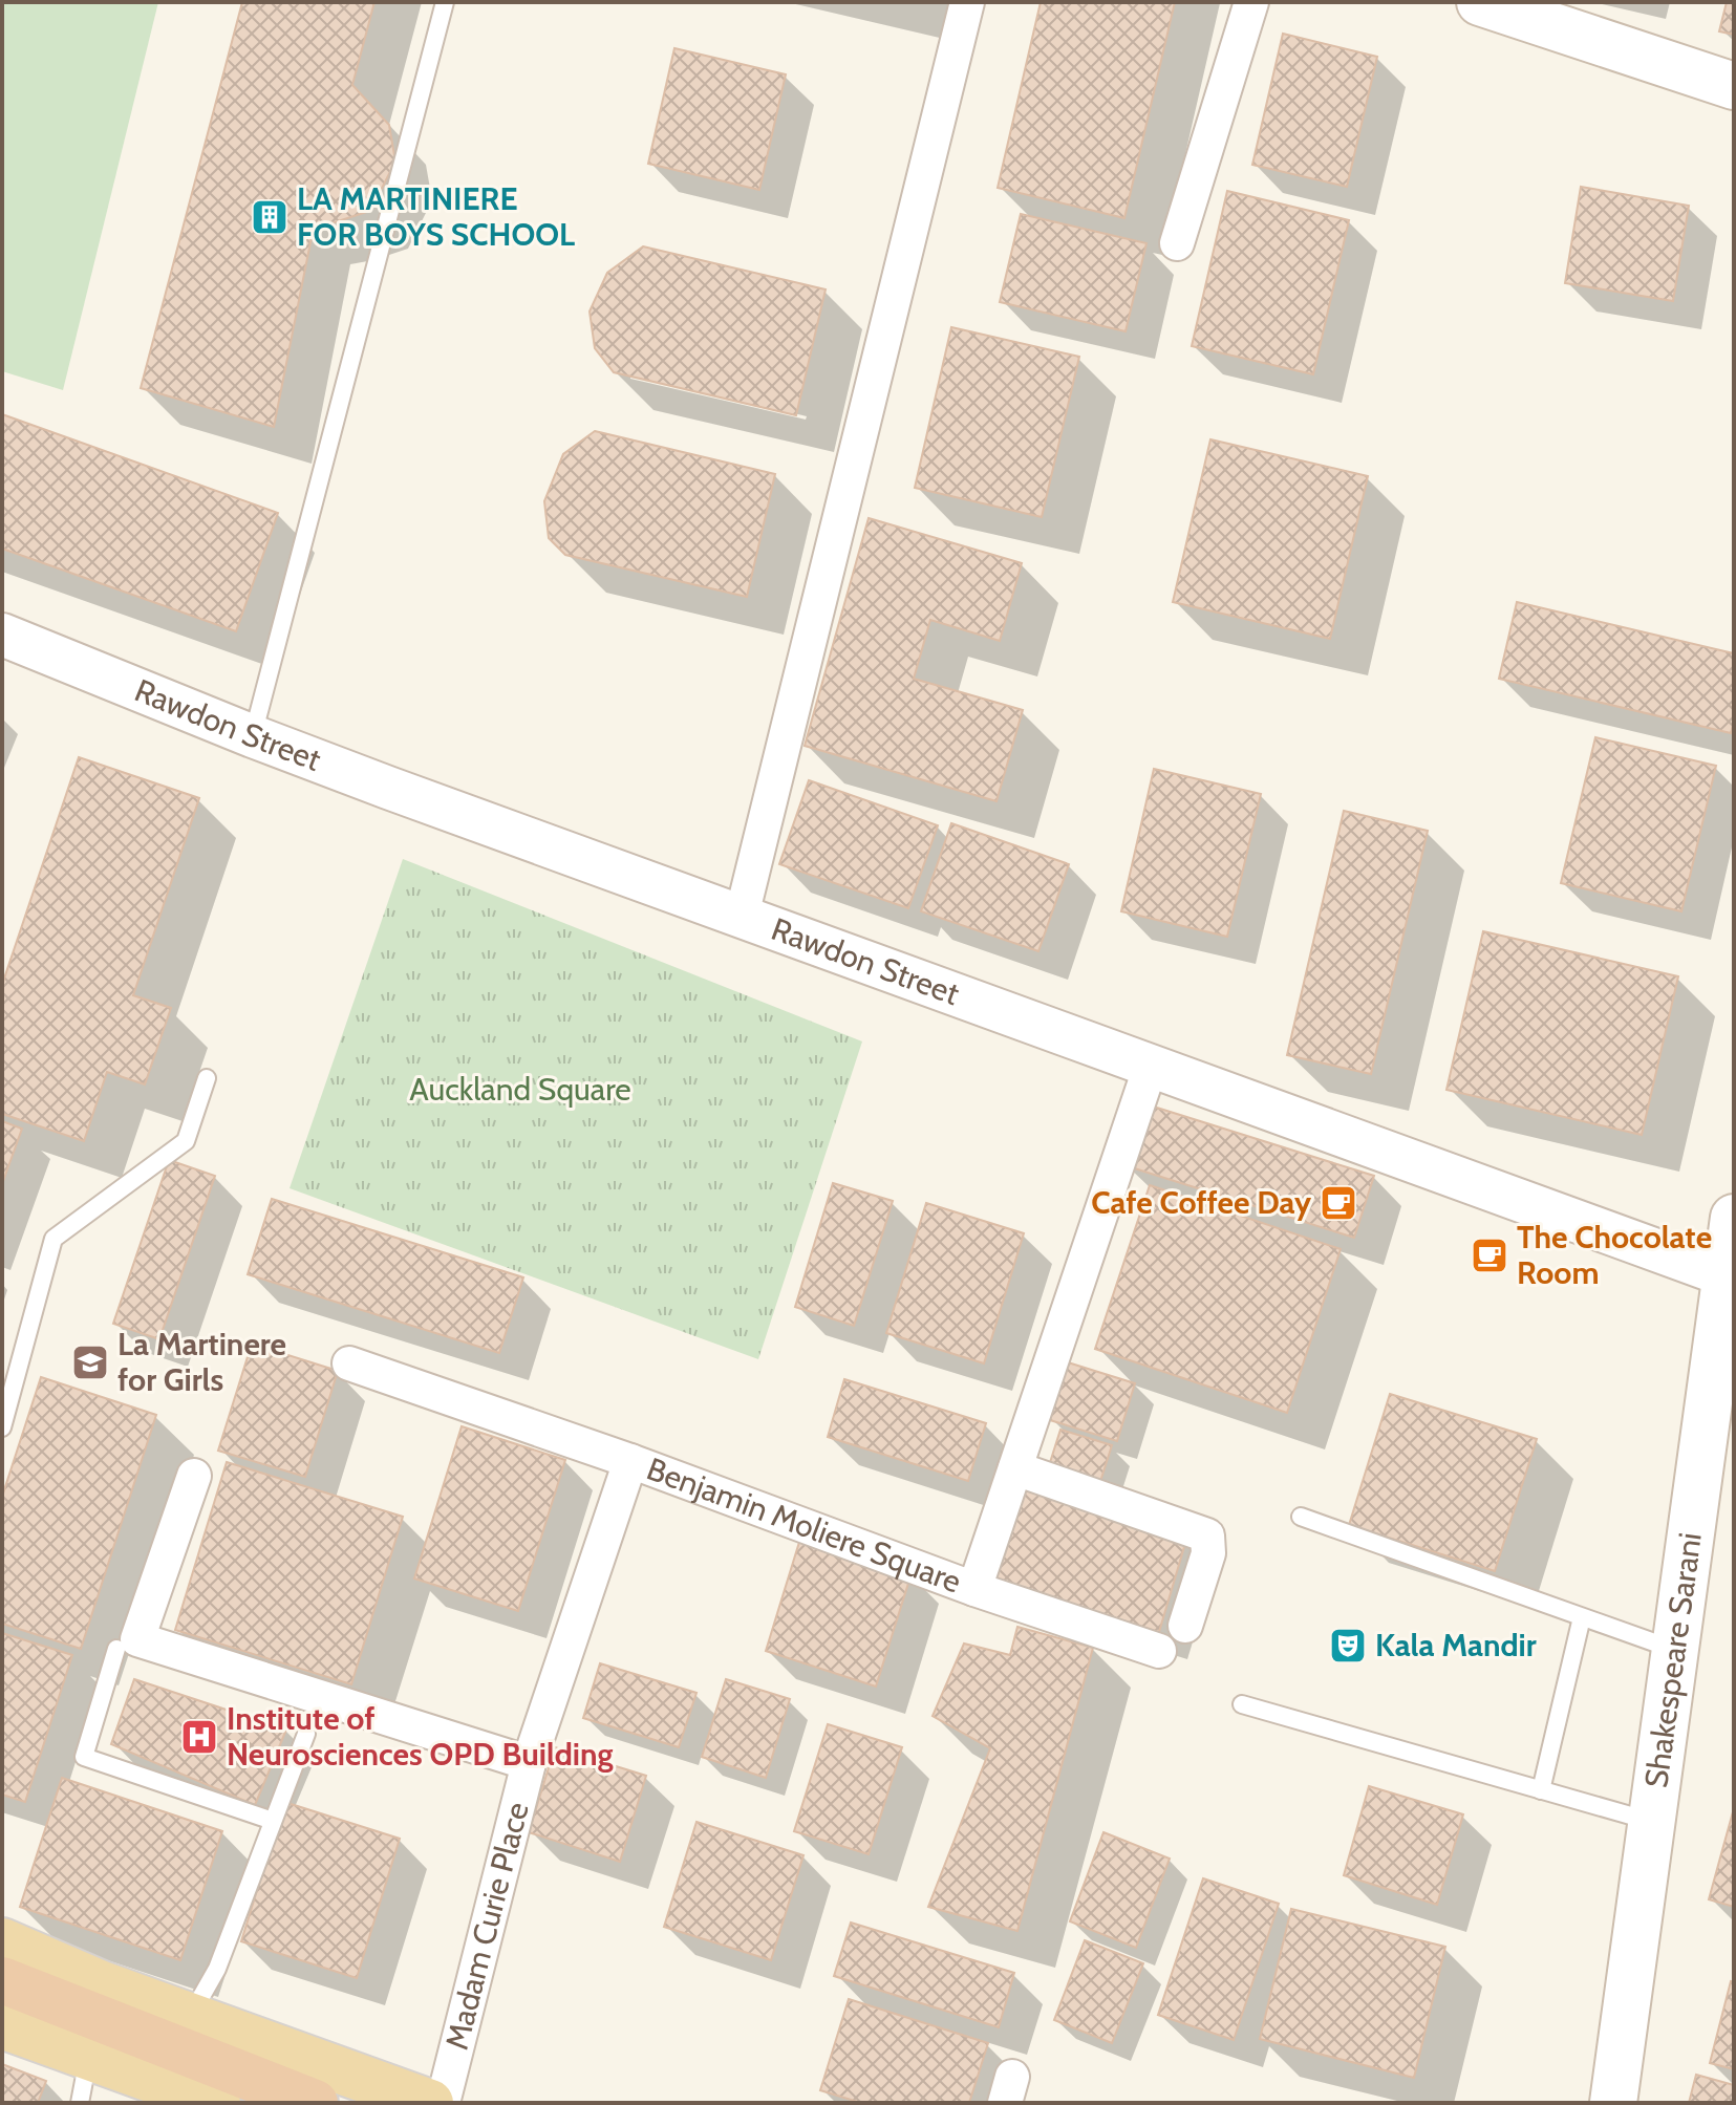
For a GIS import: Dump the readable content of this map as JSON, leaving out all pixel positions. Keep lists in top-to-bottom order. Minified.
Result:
{"streets":{"main road":["Shakespeare Sarani"],"street":["Rawdon Street","Benjamin Moliere Square","Madam Curie Place"]},"crossings":[["Rawdon Street","Benjamin Moliere Square"],["Rawdon Street","Shakespeare Sarani"],["Benjamin Moliere Square","Madam Curie Place"]],"parks":["Auckland Square"],"places":{"building":["LA MARTINIERE FOR BOYS SCHOOL"],"cafe":["Cafe Coffee Day","The Chocolate Room"],"school or university":["La Martinere for Girls"],"theatre":["Kala Mandir"],"hospital":["Institute of Neurosciences OPD Building"]}}
